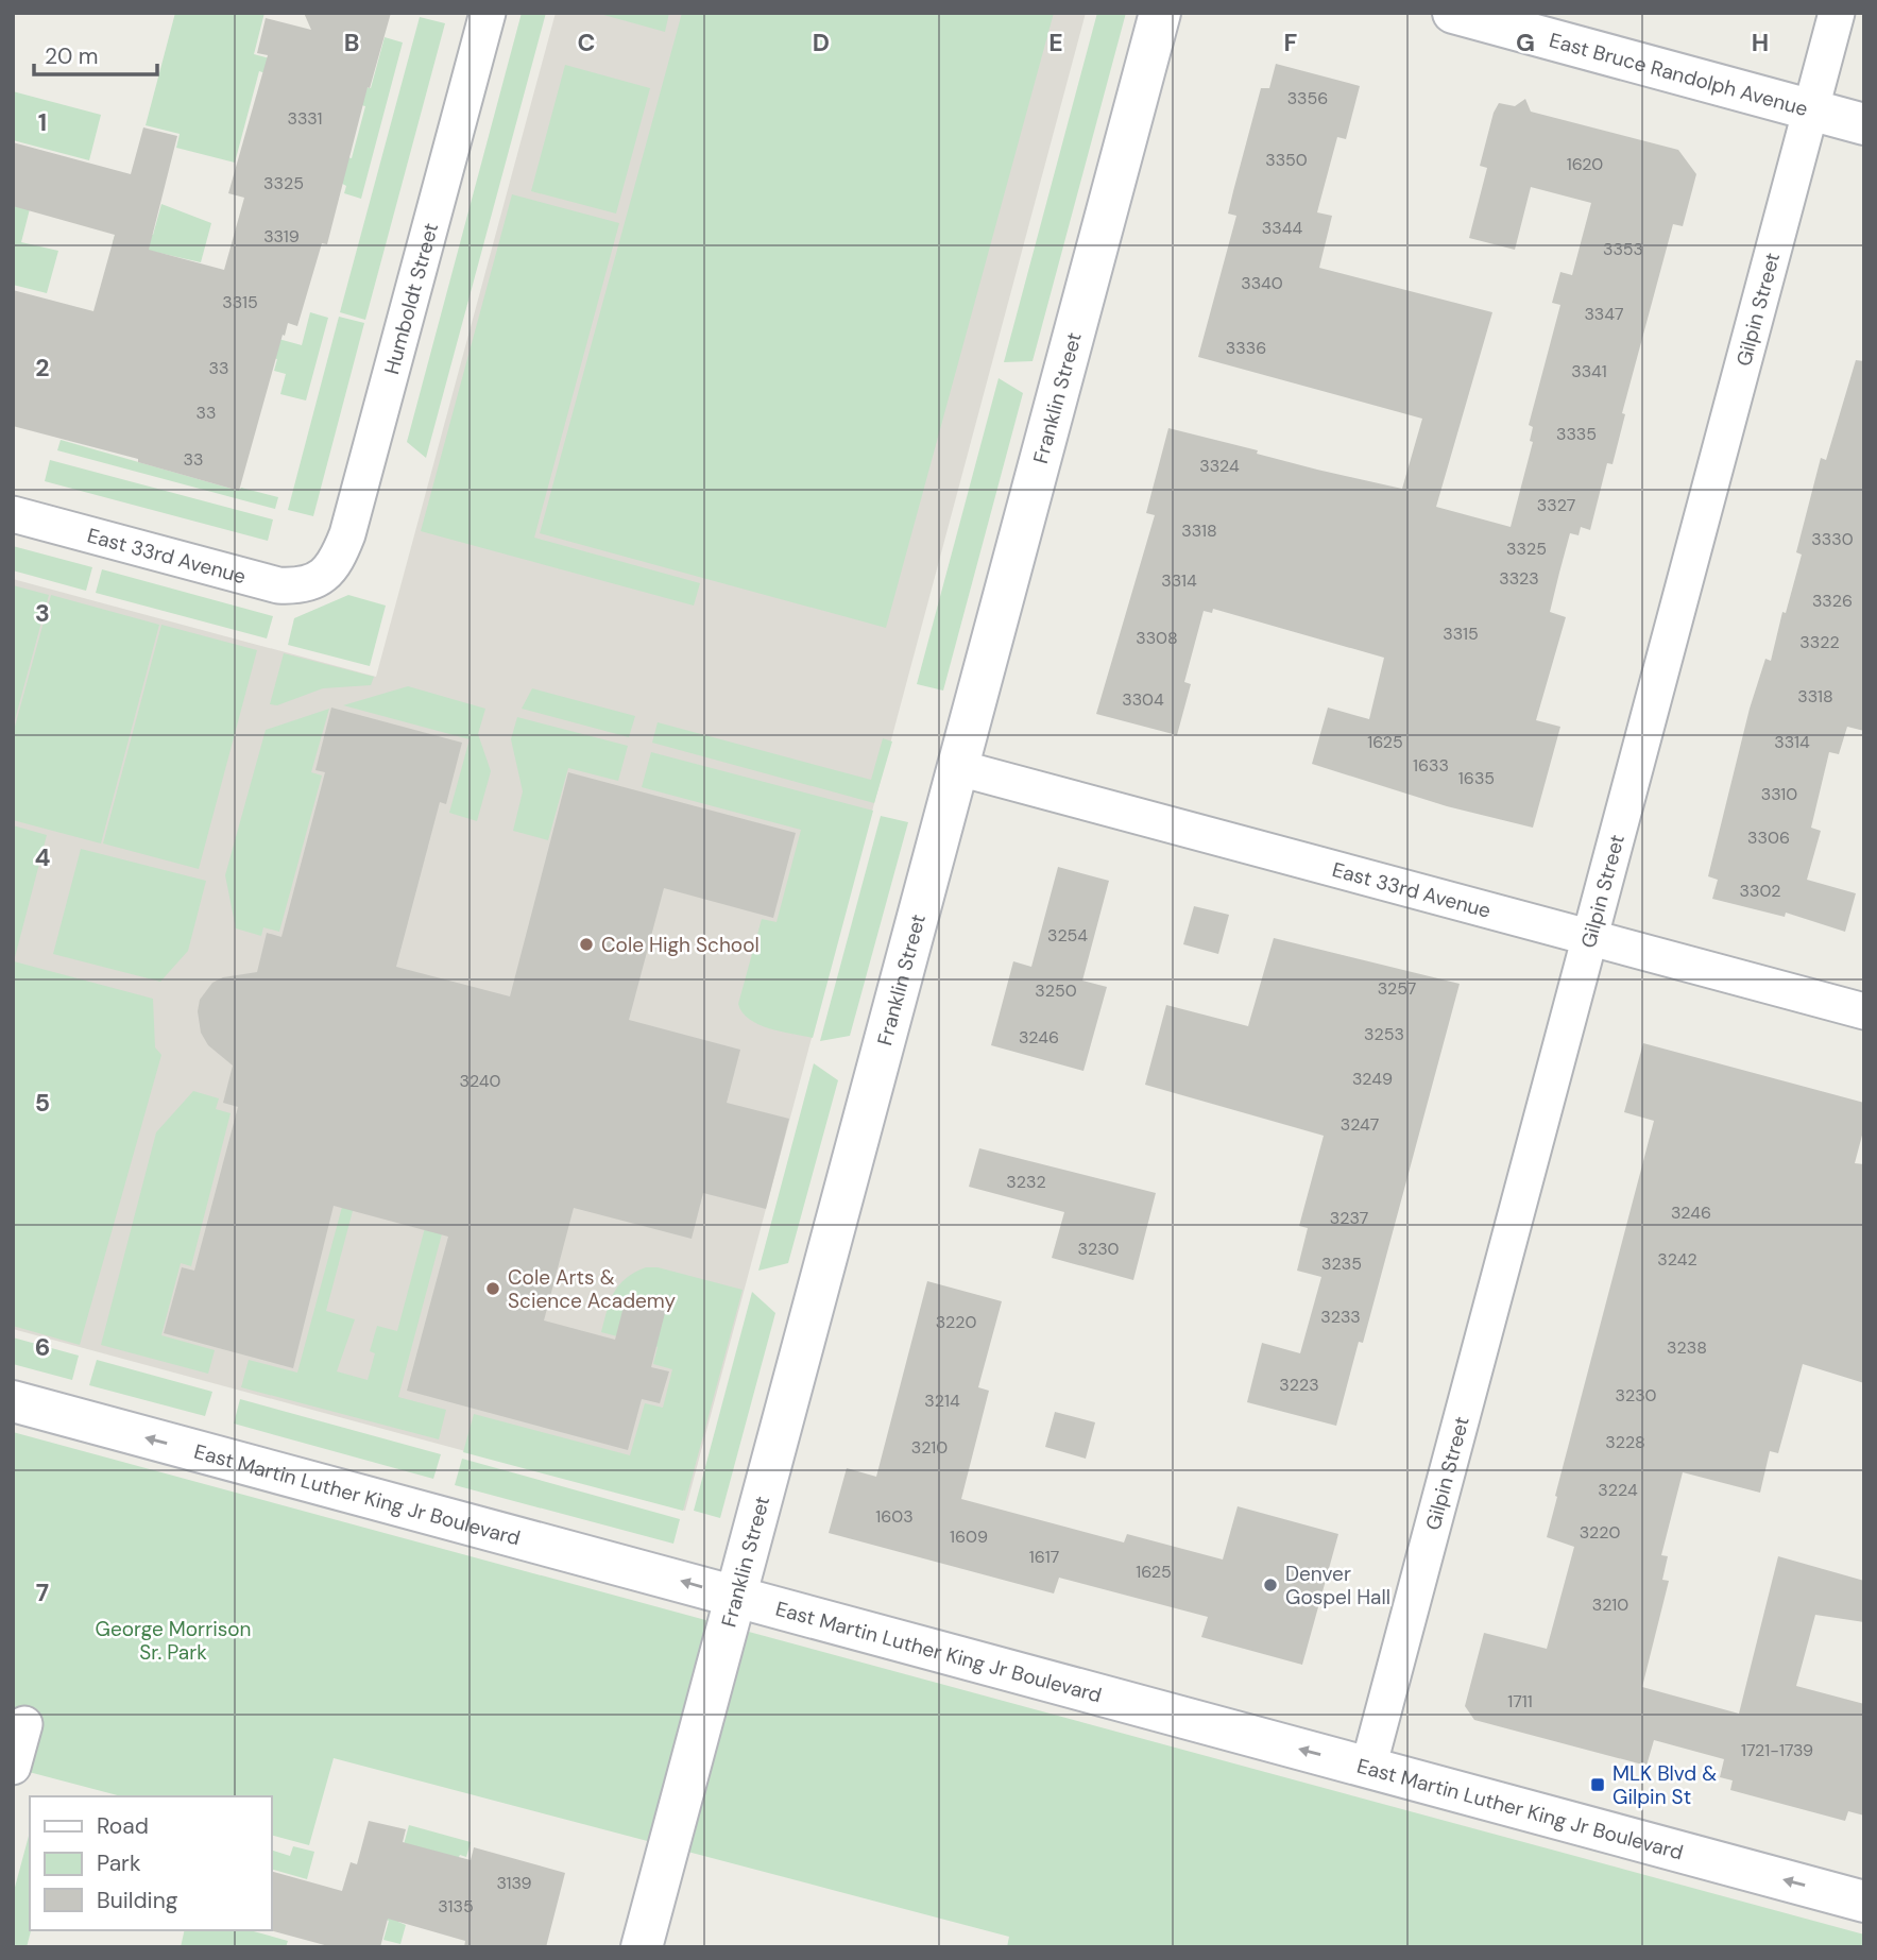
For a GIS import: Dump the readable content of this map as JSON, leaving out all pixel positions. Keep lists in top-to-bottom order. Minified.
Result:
{"streets":{"street":["East Bruce Randolph Avenue","Humboldt Street","Gilpin Street","Franklin Street","East 33rd Avenue","East Martin Luther King Jr Boulevard"]},"crossings":[["East Bruce Randolph Avenue","Gilpin Street"],["Humboldt Street","East 33rd Avenue"],["Gilpin Street","East 33rd Avenue"],["Gilpin Street","East Martin Luther King Jr Boulevard"],["Franklin Street","East 33rd Avenue"],["Franklin Street","East Martin Luther King Jr Boulevard"]],"one_way":["East Martin Luther King Jr Boulevard"],"parks":["George Morrison Sr. Park"],"places":{"other":["Cole High School","Cole Arts & Science Academy","Denver Gospel Hall"],"transit":["MLK Blvd & Gilpin St"]},"house_numbers":["3356","3331","3350","1620","3325","3344","3319","3353","3340","3315","3347","3336","33","3341","33","3335","33","3324","3327","3318","3330","3325","3323","3314","3326","3315","3308","3322","3318","3304","1625","3314","1633","1635","3310","3306","3302","3254","3257","3250","3253","3246","3249","3240","3247","3232","3246","3237","3230","3242","3235","3233","3220","3238","3223","3230","3214","3228","3210","3224","1603","3220","1609","1617","1625","3210","1711","1721-1739","3139","3135"],"legend":["Road","Park","Building"],"scale_bar":"20 m","grid":{"columns":["B","C","D","E","F","G","H"],"rows":["1","2","3","4","5","6","7"]}}
